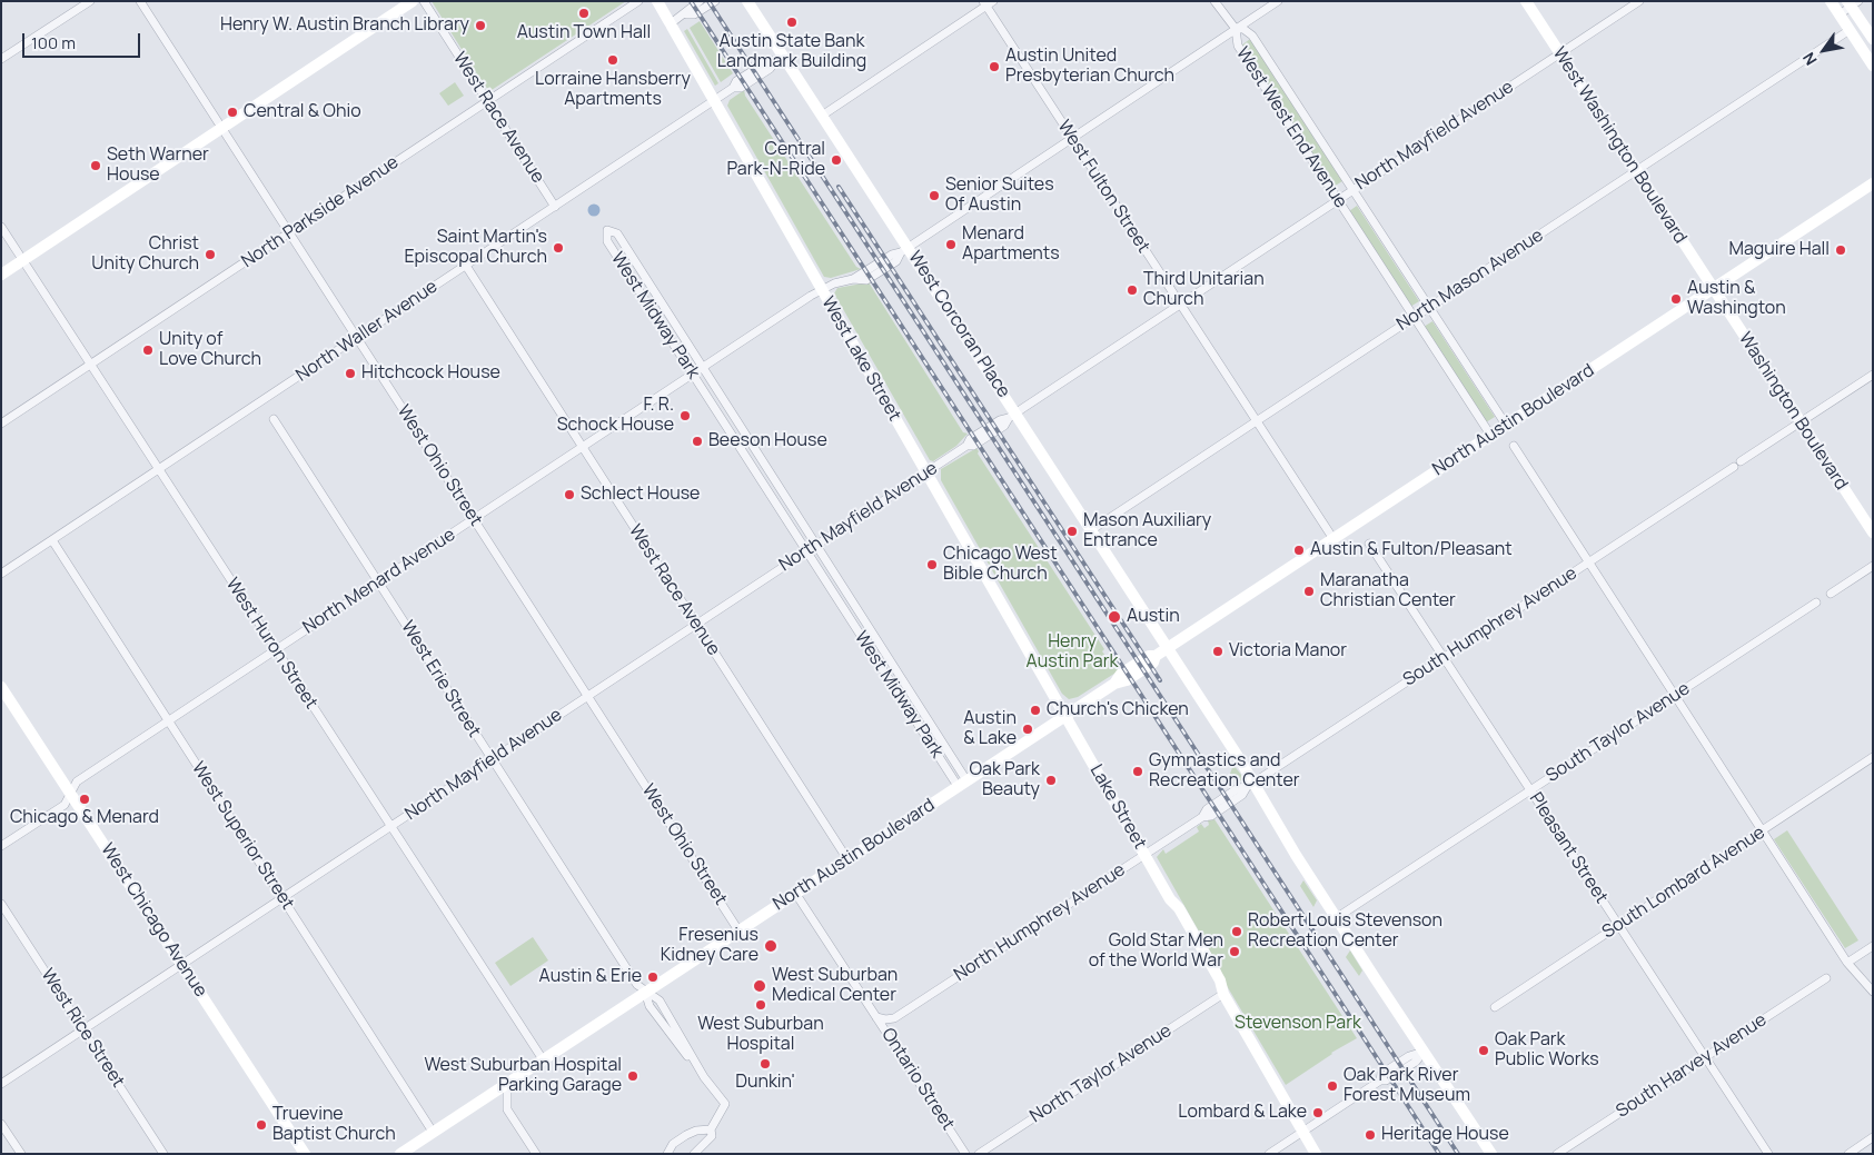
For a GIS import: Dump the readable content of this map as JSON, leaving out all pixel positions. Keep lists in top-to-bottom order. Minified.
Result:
{"streets":{"street":["West Race Avenue","West West End Avenue","North Mayfield Avenue","West Washington Boulevard","West Fulton Street","North Parkside Avenue","North Mason Avenue","West Midway Park","West Corcoran Place","North Waller Avenue","West Lake Street","Washington Boulevard","North Austin Boulevard","West Ohio Street","North Menard Avenue","South Humphrey Avenue","West Huron Street","West Erie Street","South Taylor Avenue","Lake Street","West Superior Street","Pleasant Street","South Lombard Avenue","West Chicago Avenue","North Humphrey Avenue","West Rice Street","South Harvey Avenue","North Taylor Avenue","Ontario Street"]},"crossings":[["West Race Avenue","North Mayfield Avenue"],["West Race Avenue","North Parkside Avenue"],["West Race Avenue","North Waller Avenue"],["West Race Avenue","North Austin Boulevard"],["West Race Avenue","North Menard Avenue"],["West West End Avenue","North Mayfield Avenue"],["West West End Avenue","North Mason Avenue"],["West West End Avenue","North Austin Boulevard"],["West West End Avenue","North Menard Avenue"],["North Mayfield Avenue","West Washington Boulevard"],["North Mayfield Avenue","West Fulton Street"],["North Mayfield Avenue","West Midway Park"],["North Mayfield Avenue","West Corcoran Place"],["North Mayfield Avenue","West Lake Street"],["North Mayfield Avenue","West Ohio Street"],["North Mayfield Avenue","West Huron Street"],["North Mayfield Avenue","West Erie Street"],["North Mayfield Avenue","West Superior Street"],["North Mayfield Avenue","West Chicago Avenue"],["North Mayfield Avenue","West Rice Street"],["West Washington Boulevard","North Mason Avenue"],["West Washington Boulevard","Washington Boulevard"],["West Washington Boulevard","North Austin Boulevard"],["West Fulton Street","North Mason Avenue"],["West Fulton Street","North Austin Boulevard"],["West Fulton Street","North Menard Avenue"],["North Parkside Avenue","West Ohio Street"],["North Parkside Avenue","West Huron Street"],["North Mason Avenue","West Corcoran Place"],["West Midway Park","North Austin Boulevard"],["West Midway Park","North Menard Avenue"],["West Corcoran Place","North Waller Avenue"],["West Corcoran Place","North Austin Boulevard"],["West Corcoran Place","North Menard Avenue"],["West Corcoran Place","South Humphrey Avenue"],["West Corcoran Place","South Taylor Avenue"],["West Corcoran Place","North Humphrey Avenue"],["North Waller Avenue","West Lake Street"],["North Waller Avenue","West Ohio Street"],["North Waller Avenue","West Huron Street"],["North Waller Avenue","West Superior Street"],["West Lake Street","North Austin Boulevard"],["West Lake Street","North Menard Avenue"],["West Lake Street","Lake Street"],["Washington Boulevard","North Austin Boulevard"],["Washington Boulevard","South Humphrey Avenue"],["North Austin Boulevard","West Ohio Street"],["North Austin Boulevard","West Huron Street"],["North Austin Boulevard","West Erie Street"],["North Austin Boulevard","Lake Street"],["North Austin Boulevard","West Superior Street"],["North Austin Boulevard","Ontario Street"],["West Ohio Street","North Menard Avenue"],["North Menard Avenue","West Huron Street"],["North Menard Avenue","West Erie Street"],["North Menard Avenue","West Superior Street"],["North Menard Avenue","West Chicago Avenue"],["South Humphrey Avenue","Pleasant Street"],["South Humphrey Avenue","North Humphrey Avenue"],["South Taylor Avenue","Pleasant Street"],["Lake Street","North Humphrey Avenue"],["Lake Street","North Taylor Avenue"],["Pleasant Street","South Lombard Avenue"],["Pleasant Street","South Harvey Avenue"],["North Humphrey Avenue","Ontario Street"]],"parks":["Henry Austin Park","Stevenson Park"],"places":["Austin Town Hall","Austin State Bank Landmark Building","Henry W. Austin Branch Library","Lorraine Hansberry Apartments","Austin United Presbyterian Church","Central & Ohio","Central Park-N-Ride","Seth Warner House","Senior Suites Of Austin","Menard Apartments","Saint Martin's Episcopal Church","Maguire Hall","Christ Unity Church","Third Unitarian Church","Austin & Washington","Unity of Love Church","Hitchcock House","F. R. Schock House","Beeson House","Schlect House","Mason Auxiliary Entrance","Austin & Fulton/Pleasant","Chicago West Bible Church","Maranatha Christian Center","Austin","Victoria Manor","Church's Chicken","Austin & Lake","Gymnastics and Recreation Center","Oak Park Beauty","Chicago & Menard","Robert Louis Stevenson Recreation Center","Fresenius Kidney Care","Gold Star Men of the World War","Austin & Erie","West Suburban Medical Center","West Suburban Hospital","Oak Park Public Works","Dunkin'","West Suburban Hospital Parking Garage","Oak Park River Forest Museum","Lombard & Lake","Truevine Baptist Church","Heritage House"],"scale_bar":"100 m","north":"bottom left"}
